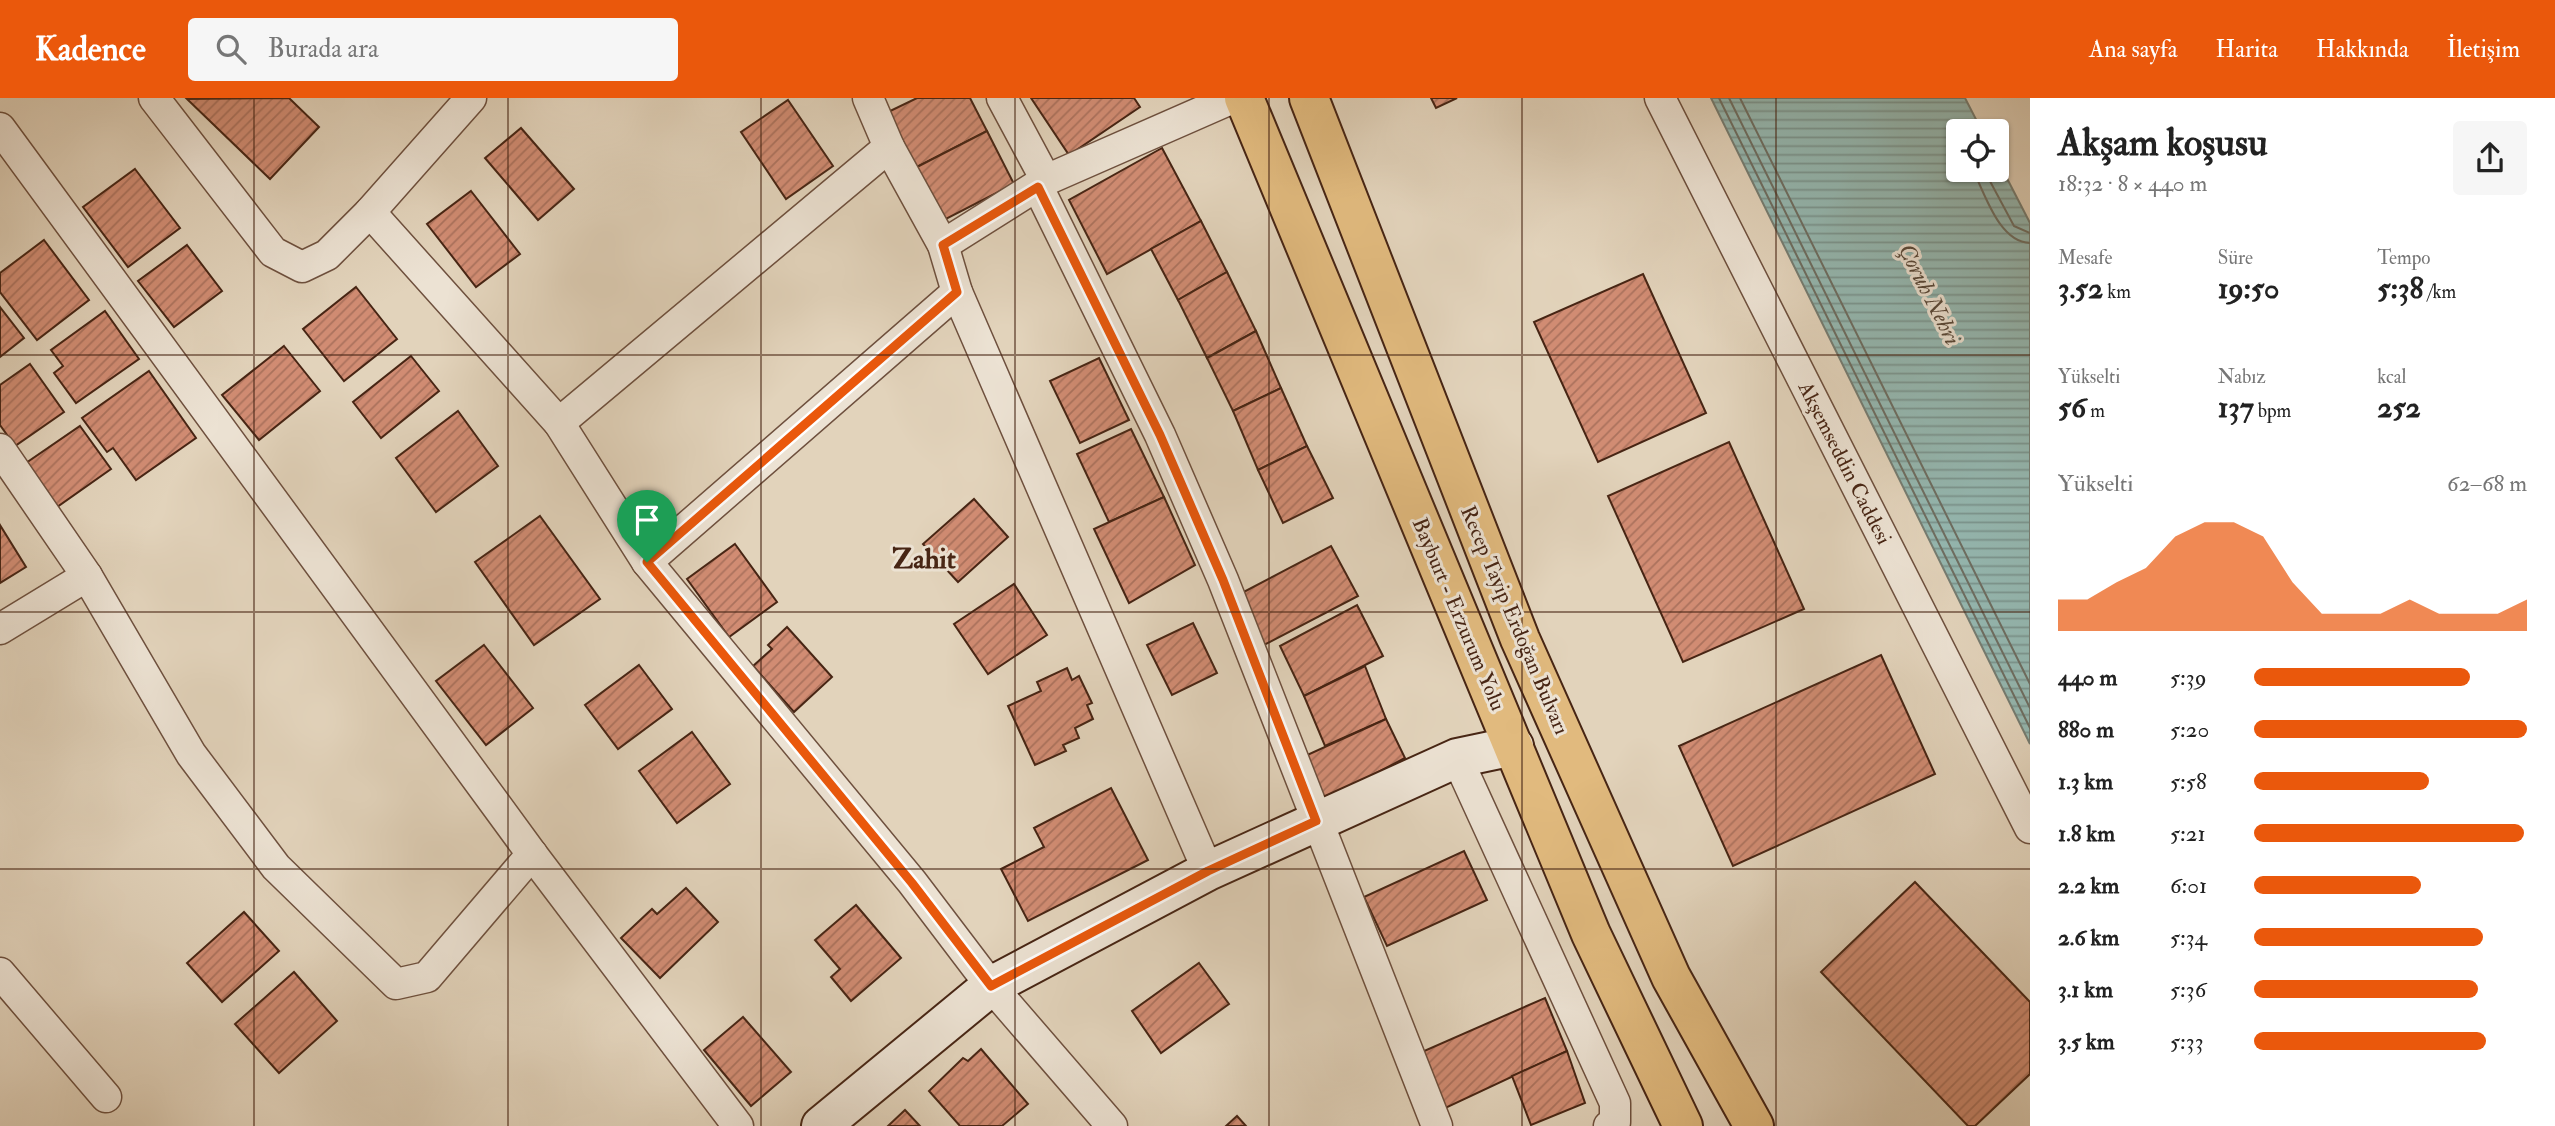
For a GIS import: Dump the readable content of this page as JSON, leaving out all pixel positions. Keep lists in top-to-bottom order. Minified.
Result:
{"streets":{"highway":["Bayburt - Erzurum Yolu","Recep Tayip Erdoğan Bulvarı"],"street":["Akşemseddin Caddesi"]},"districts":["Zahit"],"water":["Çoruh Nehri"],"page":{"header":"Kadence","search":"Burada ara","nav":["Ana sayfa","Harita","Hakkında","İletişim"],"heading":["Akşam koşusu","18:32 · 8 × 440 m"],"stats":[["Mesafe","3.52 km"],["Süre","19:50"],["Tempo","5:38 /km"],["Yükselti","56 m"],["Nabız","137 bpm"],["kcal","252"]],"chart":["Yükselti","62–68 m"],"list":[{"name":"440 m","note":"5:39"},{"name":"880 m","note":"5:20"},{"name":"1.3 km","note":"5:58"},{"name":"1.8 km","note":"5:21"},{"name":"2.2 km","note":"6:01"},{"name":"2.6 km","note":"5:34"},{"name":"3.1 km","note":"5:36"},{"name":"3.5 km","note":"5:33"}]}}
